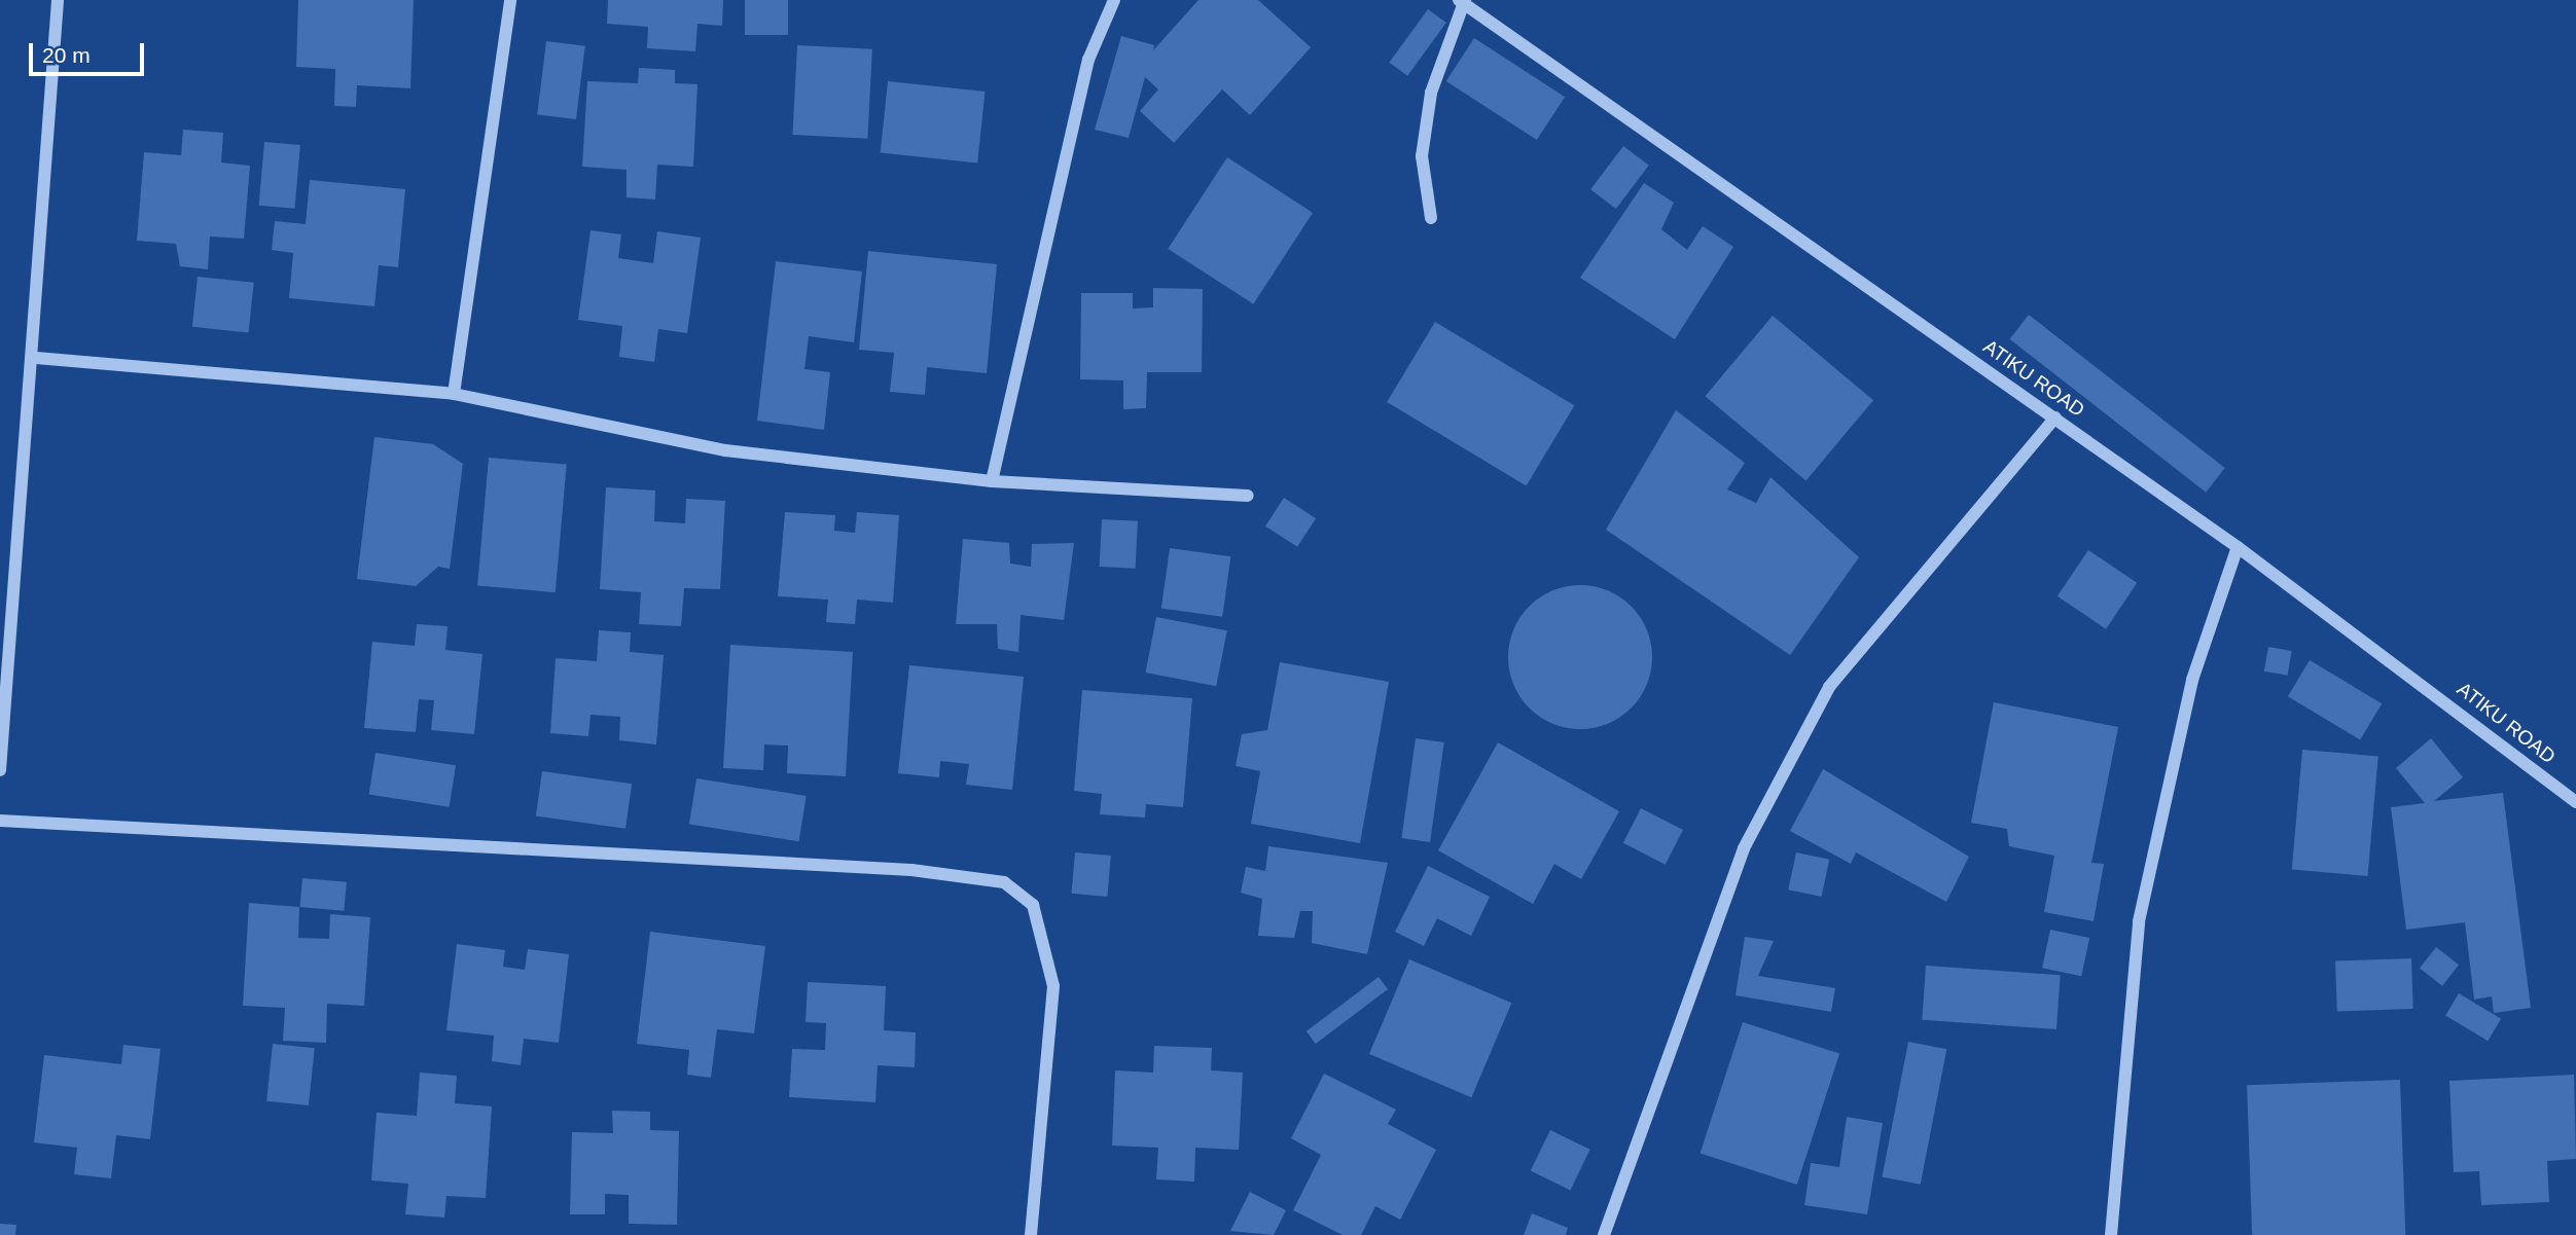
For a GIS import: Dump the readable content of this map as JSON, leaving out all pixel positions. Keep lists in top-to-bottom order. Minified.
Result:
{"streets":{"street":["ATIKU ROAD"]},"scale_bar":"20 m"}
